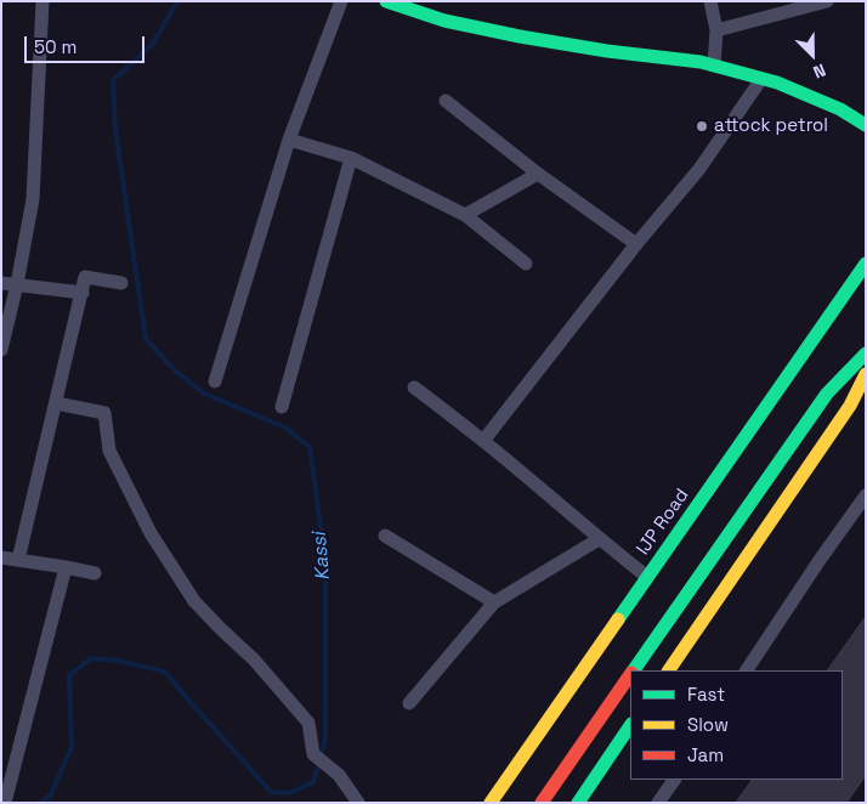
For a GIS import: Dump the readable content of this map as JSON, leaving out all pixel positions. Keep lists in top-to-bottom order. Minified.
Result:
{"streets":{"main road":["IJP Road"]},"water":["Kassi"],"places":["attock petrol"],"legend":["Fast","Slow","Jam"],"scale_bar":"50 m","north":"bottom right"}
